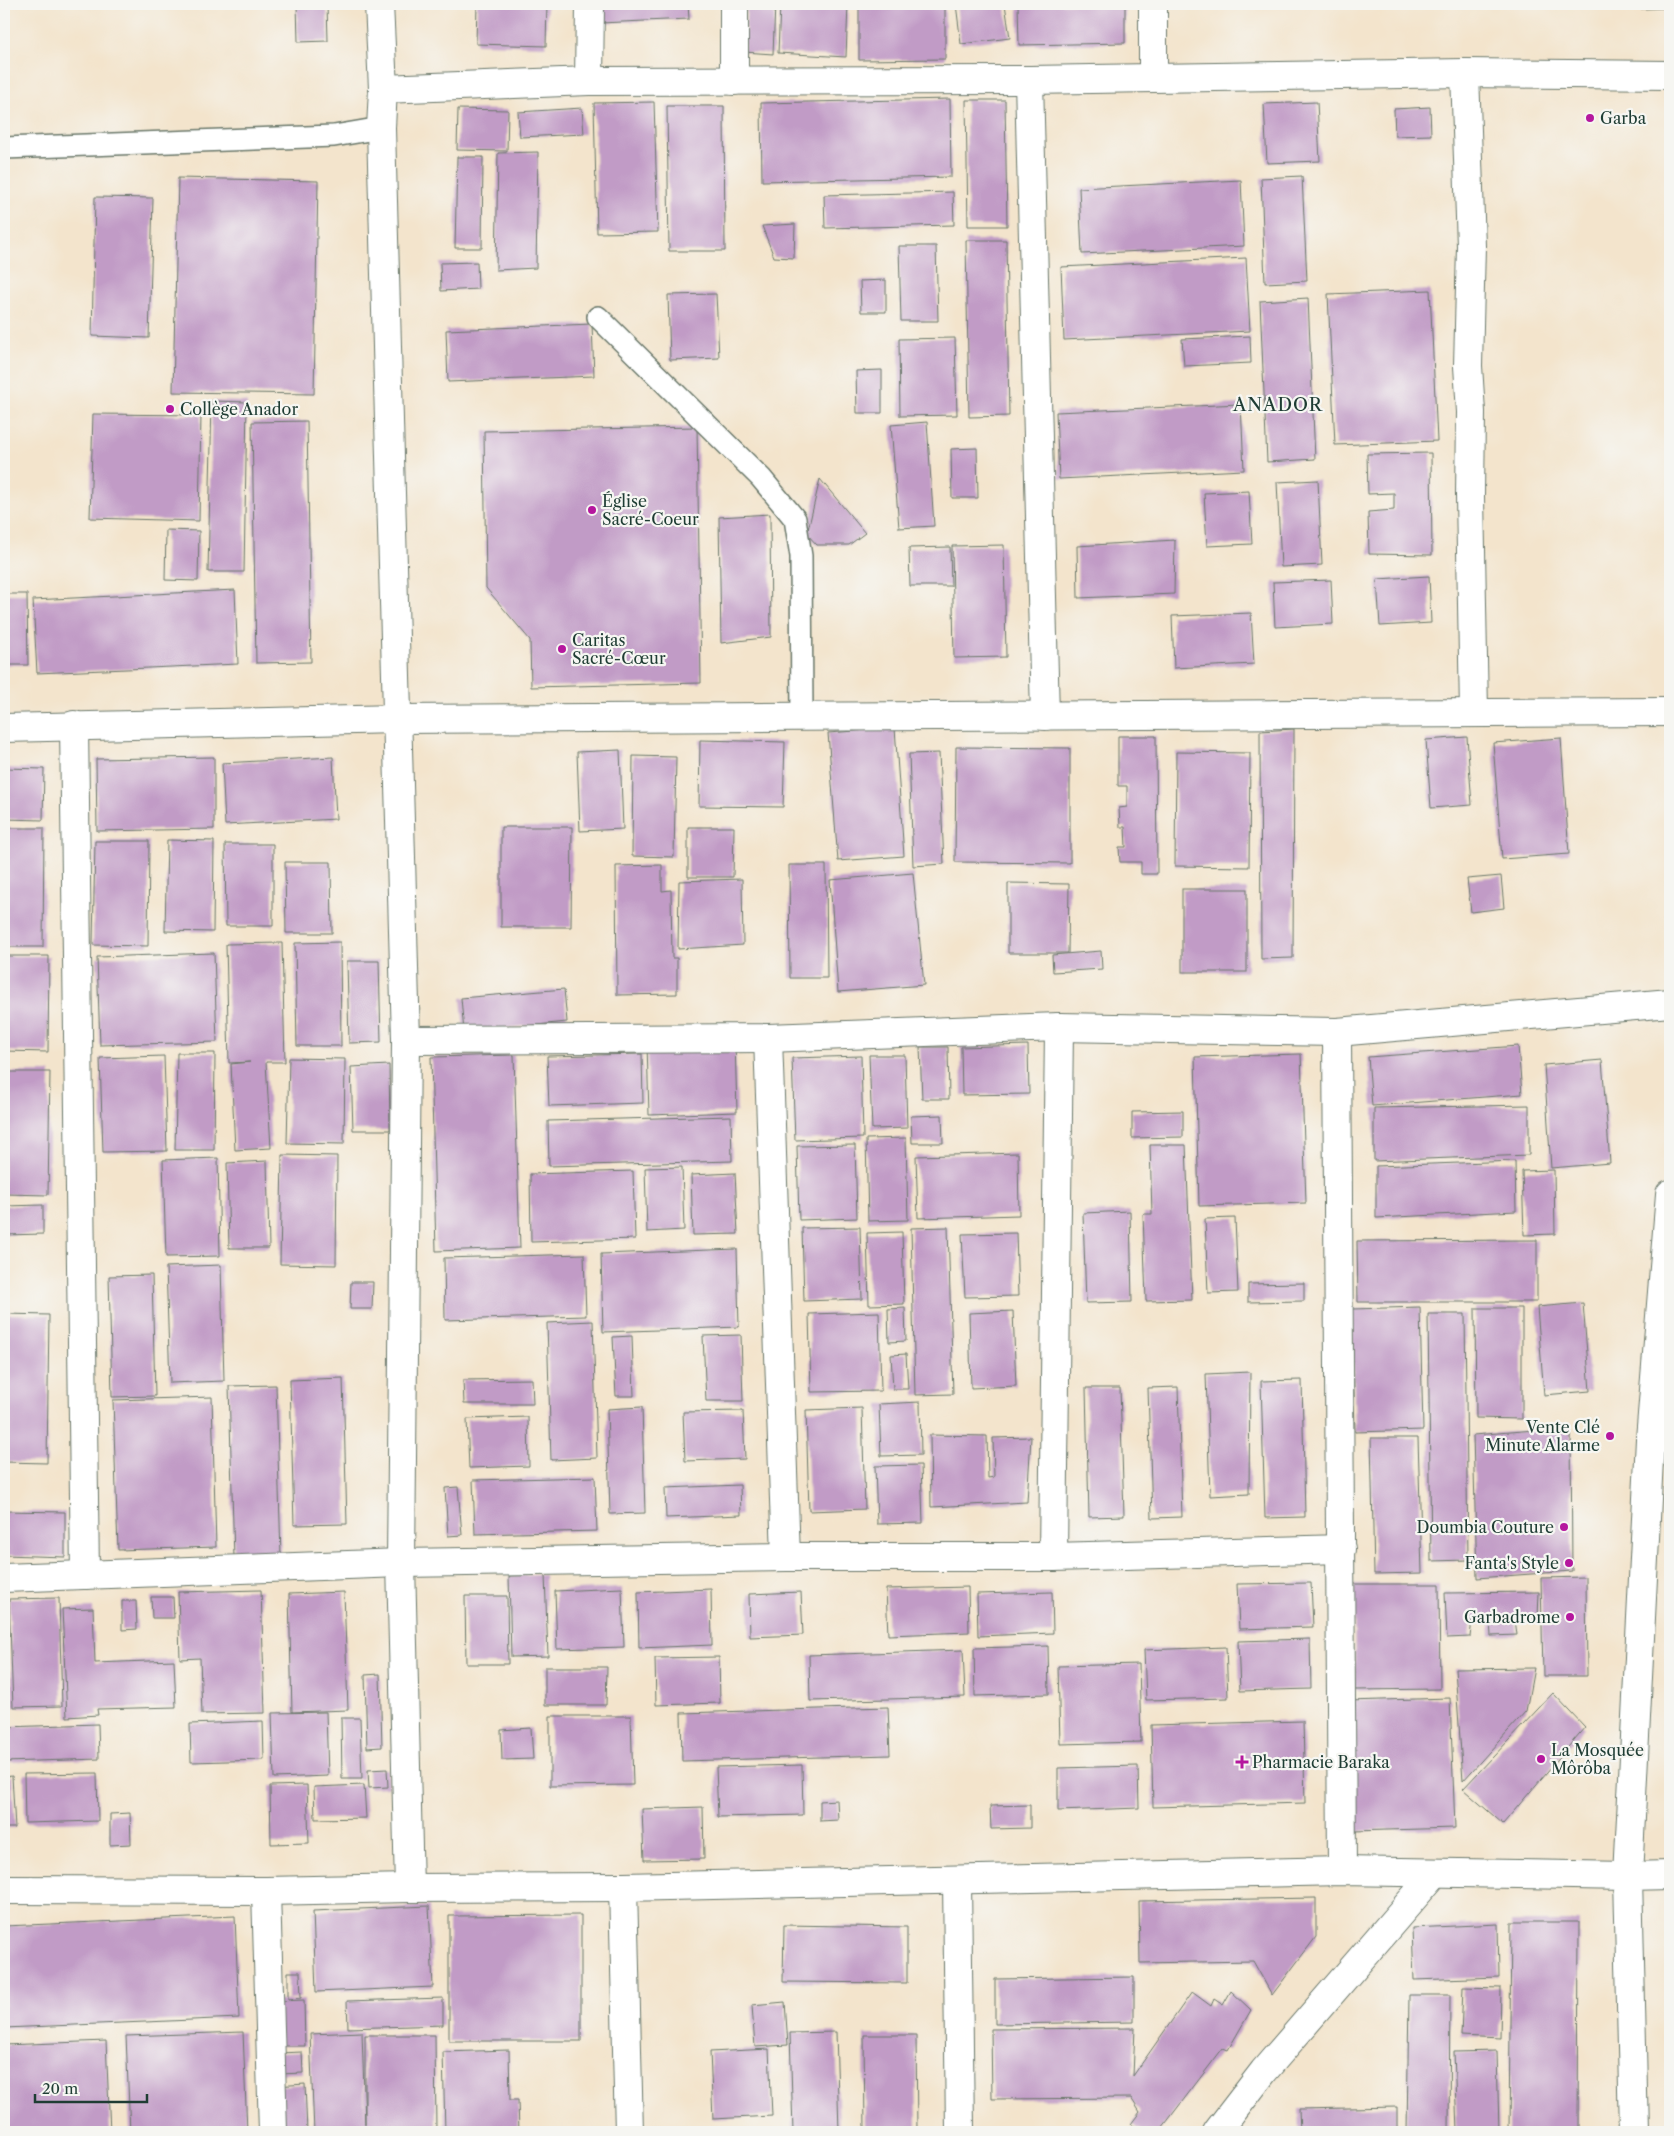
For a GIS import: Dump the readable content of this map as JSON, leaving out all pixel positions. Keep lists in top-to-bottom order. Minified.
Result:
{"districts":["ANADOR"],"places":{"other":["Garba","Collège Anador","Église Sacré-Coeur","Caritas Sacré-Cœur","Vente Clé Minute Alarme","Doumbia Couture","Fanta's Style","Garbadrome","La Mosquée Môrôba"],"health":["Pharmacie Baraka"]},"scale_bar":"20 m"}
